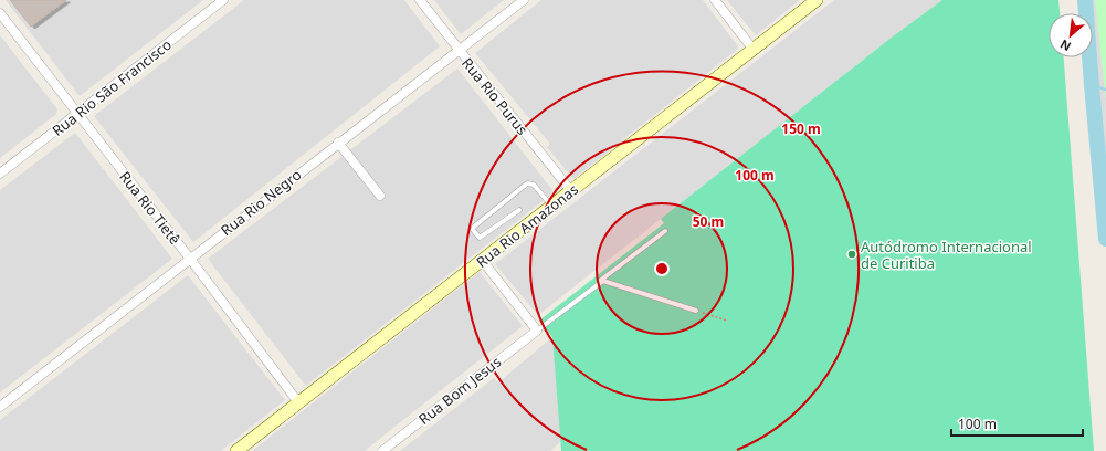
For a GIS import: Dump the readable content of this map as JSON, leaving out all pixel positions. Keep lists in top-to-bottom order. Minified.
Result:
{"streets":{"main road":["Rua Rio Amazonas"],"street":["Rua Rio São Francisco","Rua Rio Purus","Rua Rio Negro","Rua Rio Tietê","Rua Bom Jesus"]},"crossings":[["Rua Rio São Francisco","Rua Rio Tietê"],["Rua Rio Purus","Rua Rio Negro"],["Rua Rio Purus","Rua Rio Amazonas"],["Rua Rio Negro","Rua Rio Tietê"],["Rua Rio Tietê","Rua Rio Amazonas"]],"places":["Autódromo Internacional de Curitiba"],"scale_bar":"100 m","north":"bottom left","rings":["150 m","100 m","50 m"]}
